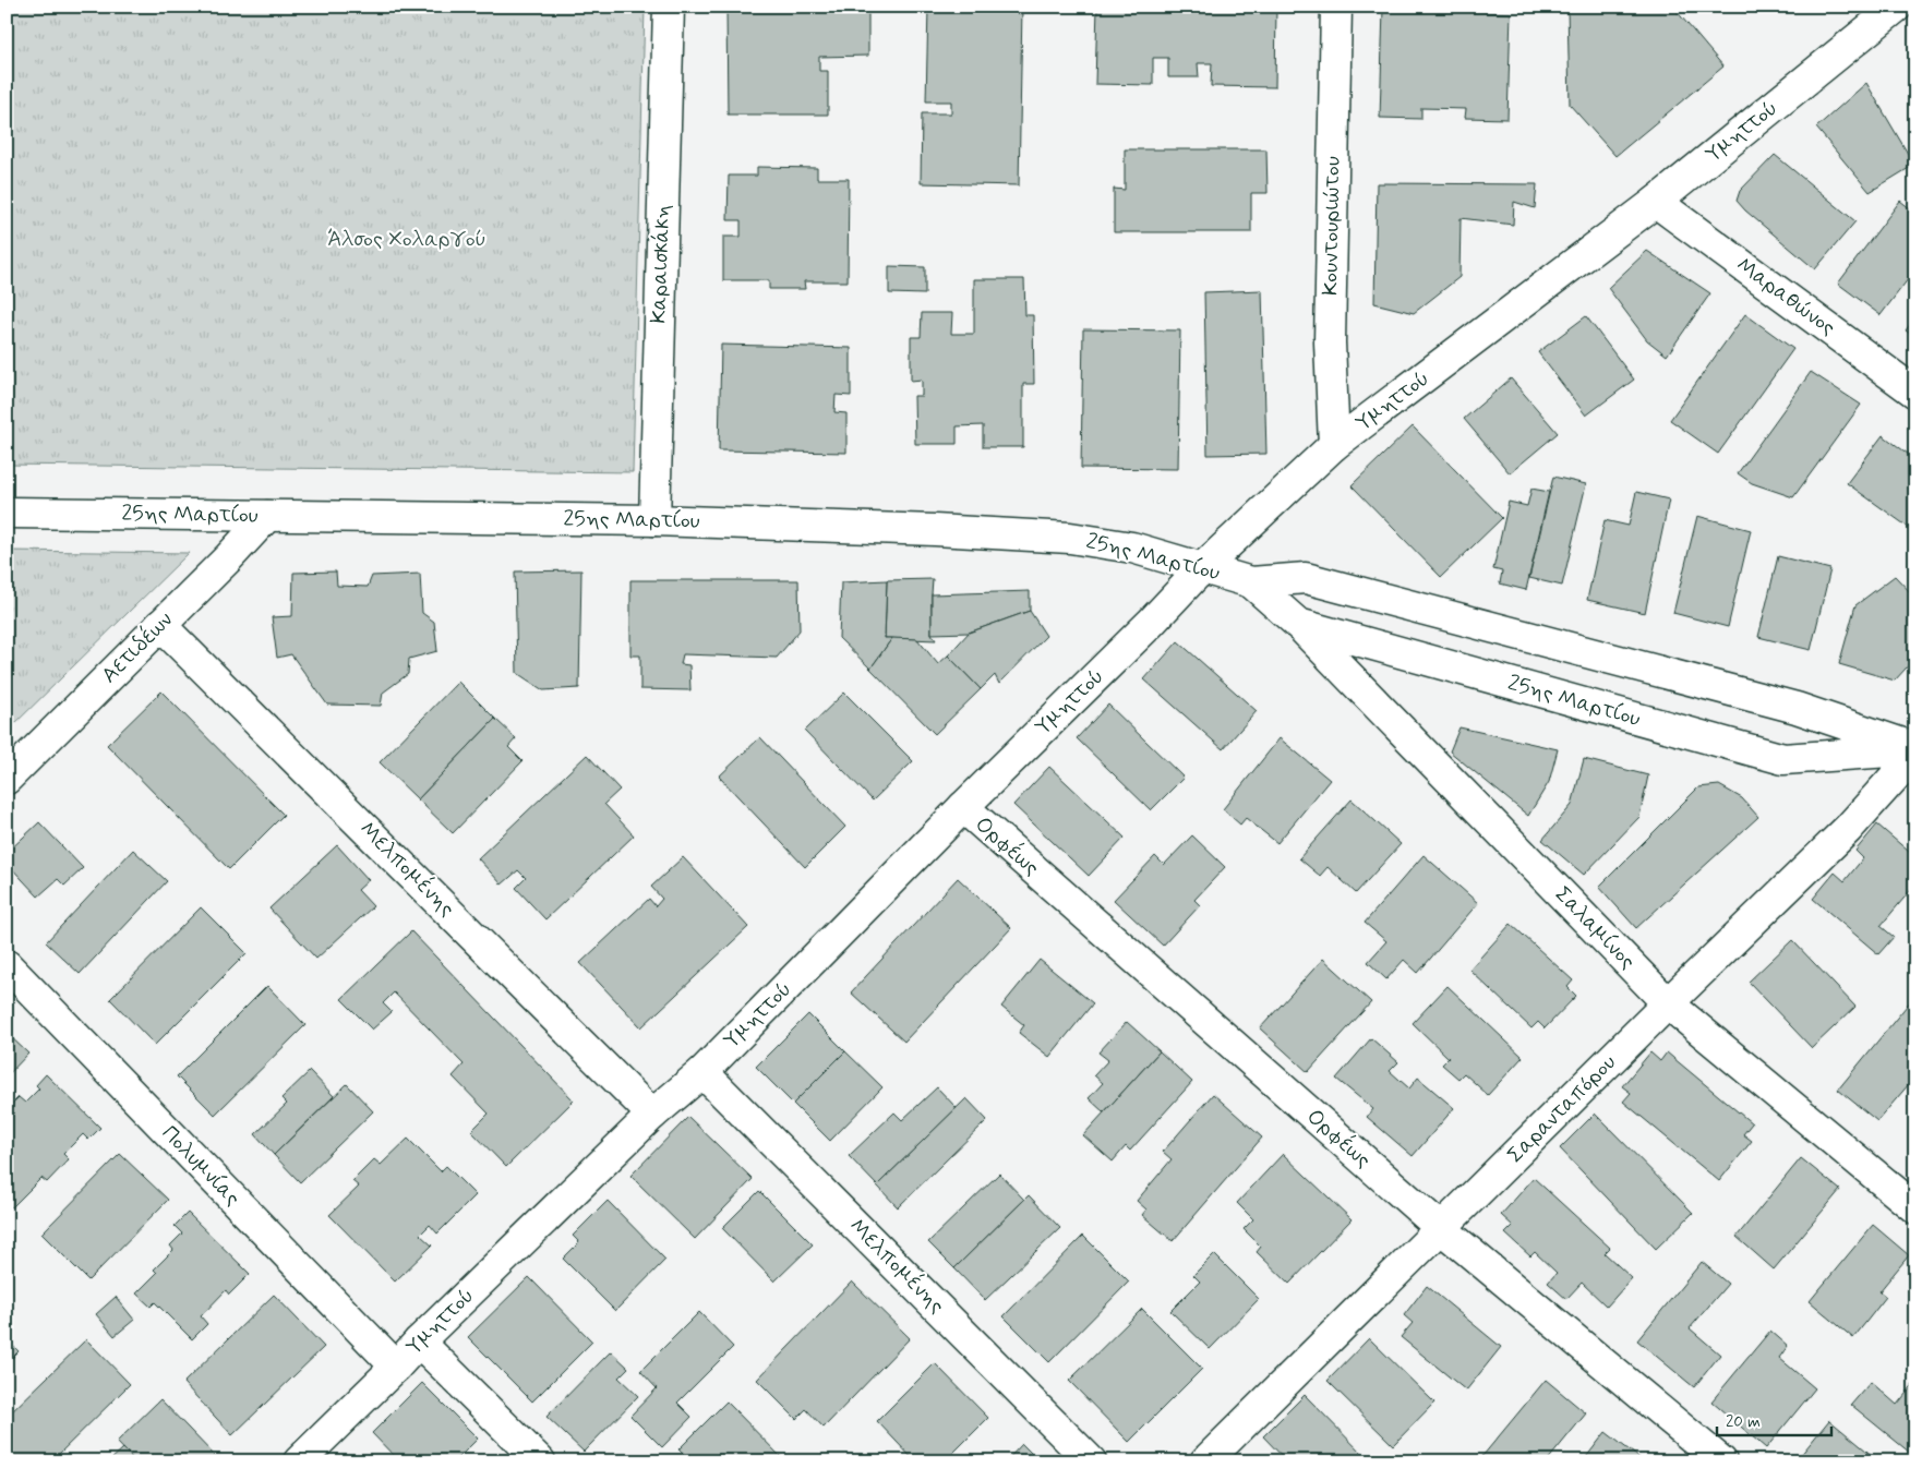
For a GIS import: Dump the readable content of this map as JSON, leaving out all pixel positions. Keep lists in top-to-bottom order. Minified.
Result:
{"streets":{"street":["Υμηττού","Κουντουριώτου","Καραισκάκη","Μαραθώνος","25ης Μαρτίου","Αετιδέων","Ορφέως","Μελπομένης","Σαλαμίνος","Σαρανταπόρου","Πολυμνίας"]},"crossings":[["Υμηττού","Κουντουριώτου"],["Υμηττού","Μαραθώνος"],["Υμηττού","25ης Μαρτίου"],["Υμηττού","Ορφέως"],["Υμηττού","Μελπομένης"],["Υμηττού","Πολυμνίας"],["Καραισκάκη","25ης Μαρτίου"],["25ης Μαρτίου","Αετιδέων"],["25ης Μαρτίου","Σαλαμίνος"],["25ης Μαρτίου","Σαρανταπόρου"],["Αετιδέων","Μελπομένης"],["Ορφέως","Σαρανταπόρου"],["Σαλαμίνος","Σαρανταπόρου"]],"parks":["Άλσος Χολαργού"],"scale_bar":"20 m"}
